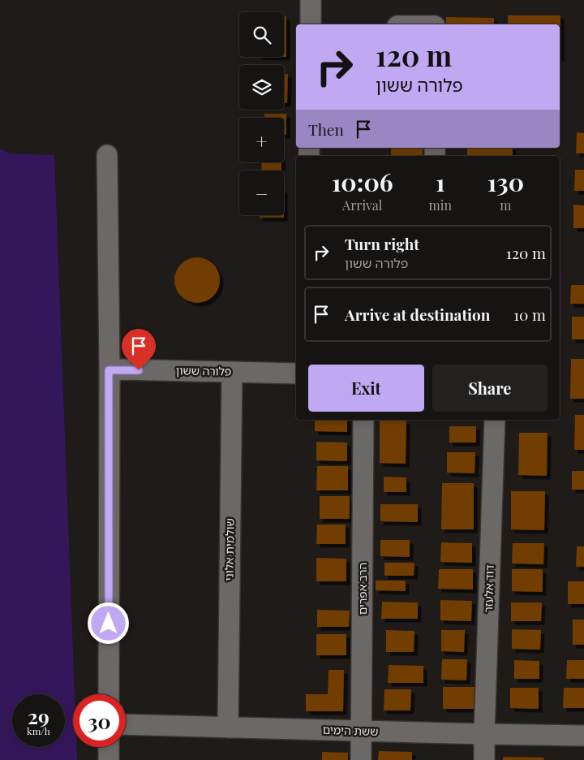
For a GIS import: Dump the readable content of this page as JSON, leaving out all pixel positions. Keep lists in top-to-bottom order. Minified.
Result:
{"streets":{"street":["פלורה ששון","שולמית אלוני","הרב אפרים","דוד אלעזר","ששת הימים"]},"crossings":[["פלורה ששון","שולמית אלוני"],["שולמית אלוני","ששת הימים"],["הרב אפרים","ששת הימים"],["דוד אלעזר","ששת הימים"]],"page":{"map_buttons":["+","−"],"turn":["120 m","פלורה ששון"],"then":"Then","eta":["10:06","Arrival","1","min","130","m"],"list":[{"name":"Turn right","note":"פלורה ששון","value":"120 m"},{"name":"Arrive at destination","value":"10 m"}],"buttons":["Exit","Share"],"speed":"29 km/h","limit":"30"}}
